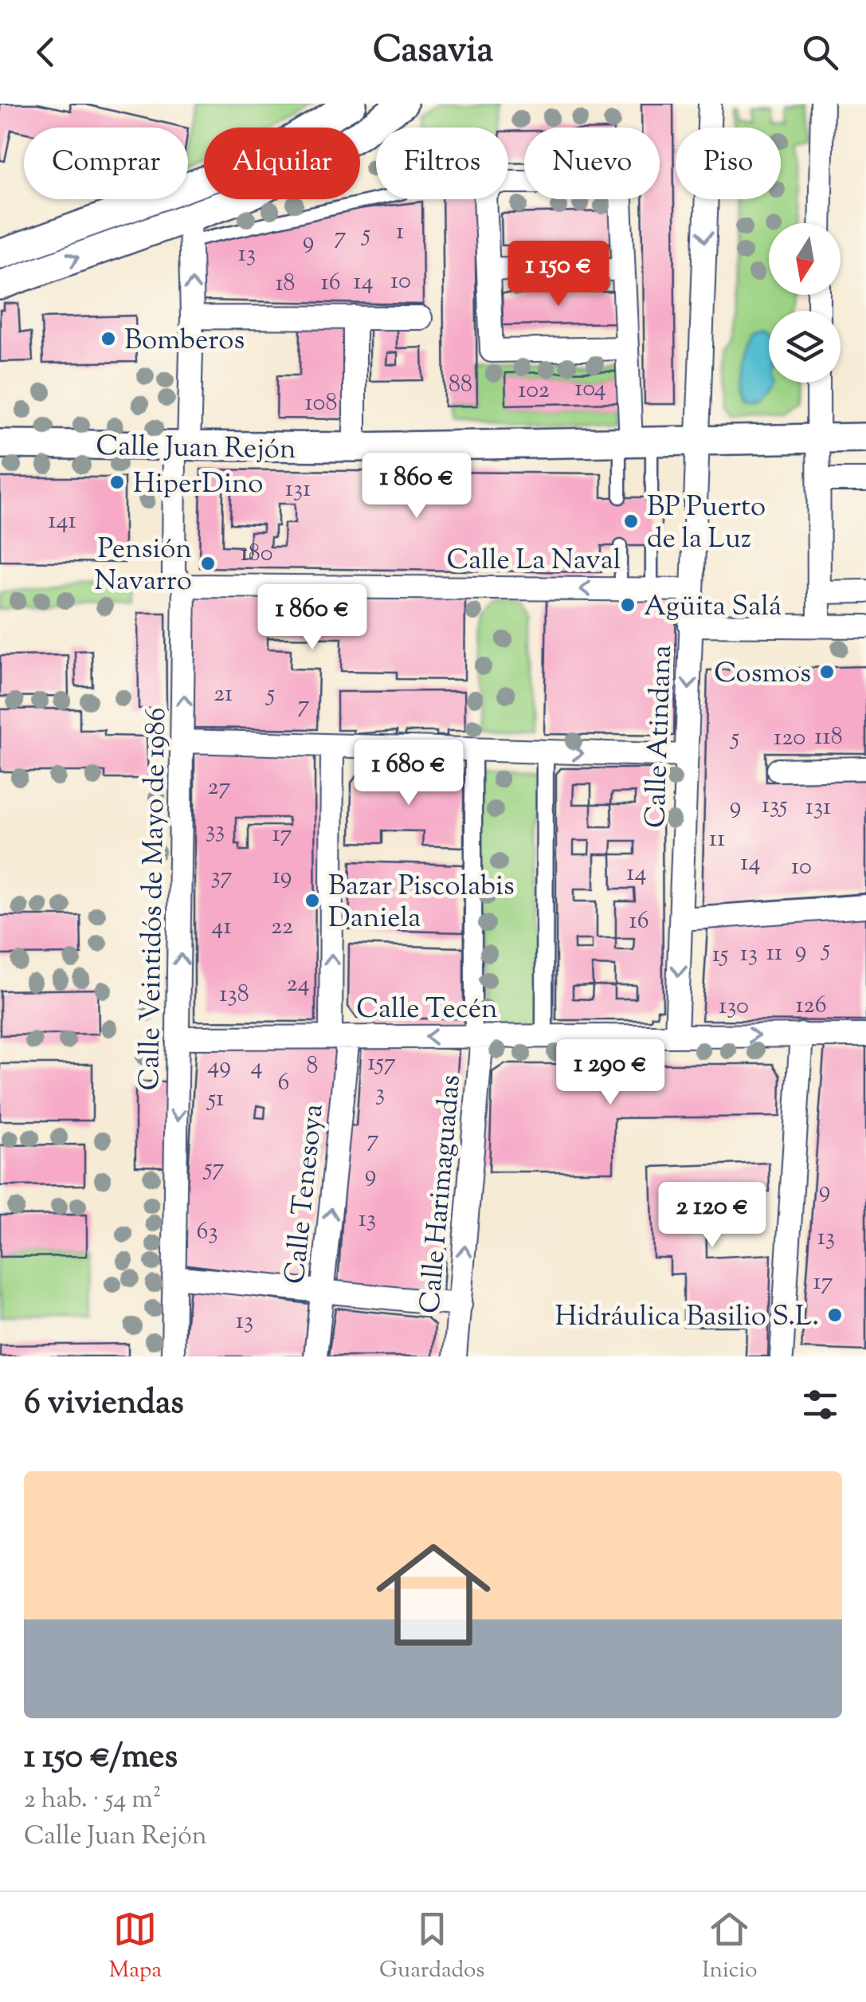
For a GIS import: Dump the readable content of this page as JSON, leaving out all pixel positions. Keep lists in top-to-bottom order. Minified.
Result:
{"streets":{"street":["Calle Juan Rejón","Calle La Naval","Calle Atindana","Calle Veintidós de Mayo de 1986","Calle Tecén","Calle Tenesoya","Calle Harimaguadas"]},"crossings":[["Calle Juan Rejón","Calle Atindana"],["Calle Juan Rejón","Calle Veintidós de Mayo de 1986"],["Calle La Naval","Calle Atindana"],["Calle La Naval","Calle Veintidós de Mayo de 1986"],["Calle Atindana","Calle Tecén"],["Calle Veintidós de Mayo de 1986","Calle Tecén"],["Calle Tecén","Calle Tenesoya"],["Calle Tecén","Calle Harimaguadas"]],"one_way":["Calle Harimaguadas"],"places":["Bomberos","HiperDino","BP Puerto de la Luz","Pensión Navarro","Agüita Salá","Cosmos","Bazar Piscolabis Daniela","Hidráulica Basilio S.L."],"house_numbers":["1","5","7","9","13","10","14","16","18","88","104","102","108","131","141","180","21","5","7","118","5","120","27","135","9","131","33","17","11","14","10","14","37","19","16","41","22","5","9","11","13","15","24","138","126","130","157","49","8","4","6","3","51","7","57","9","9","13","63","13","17","13"],"north":"bottom","page":{"header":"Casavia","chip":["Comprar","Alquilar","Filtros","Nuevo","Piso"],"price":["1 150 €","1 860 €","1 860 €","1 680 €","1 290 €","2 120 €"],"heading":"6 viviendas","list":[{"name":"1 150 €/mes","note":"2 hab. · 54 m² · Calle Juan Rejón"}],"tabs":["Mapa","Guardados","Inicio"]}}
